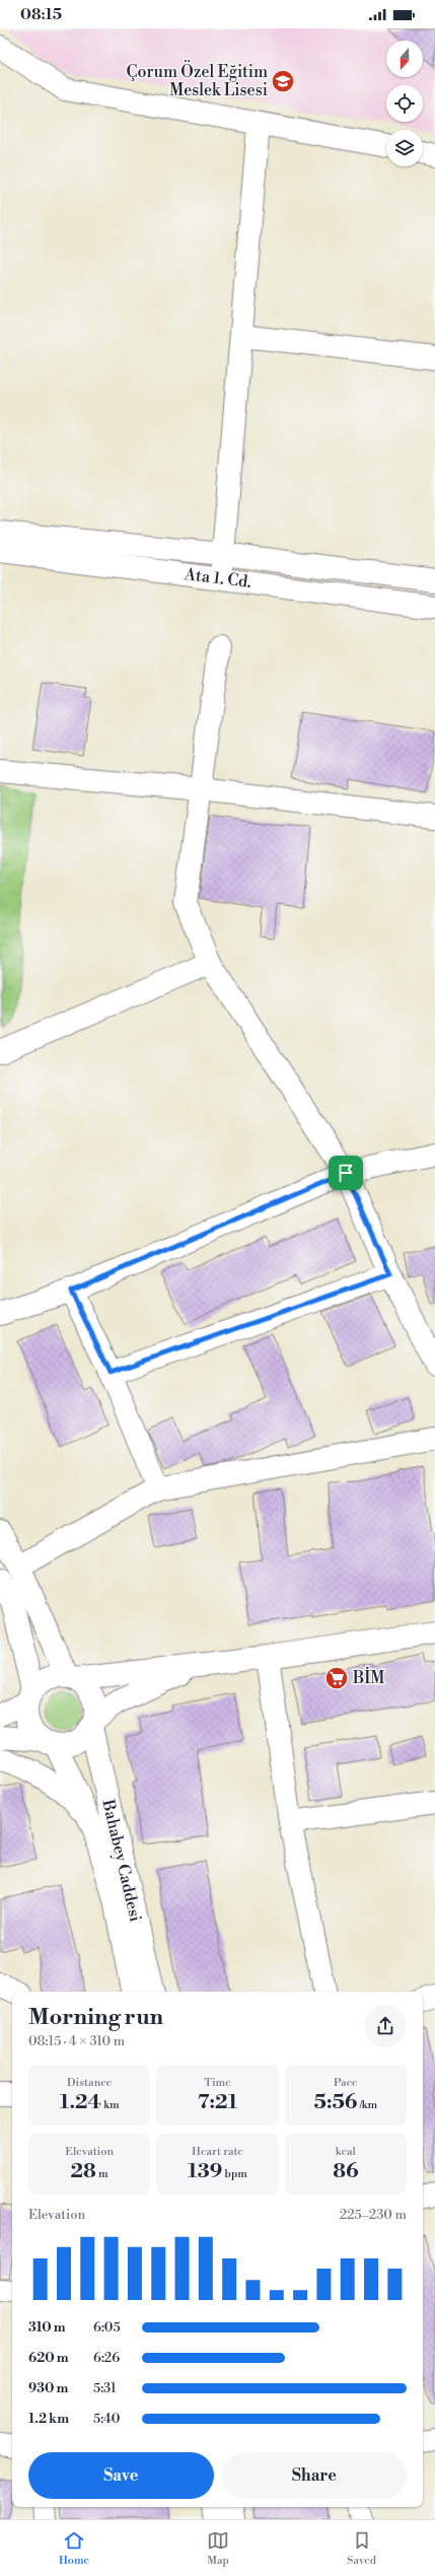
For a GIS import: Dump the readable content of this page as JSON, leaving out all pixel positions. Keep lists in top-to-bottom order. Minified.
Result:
{"streets":{"street":["Ata 1. Cd.","Bahabey Caddesi"]},"places":{"school or university":["Çorum Özel Eğitim Meslek Lisesi"],"supermarket":["BİM"]},"north":"bottom","page":{"status":"08:15","heading":["Morning run","08:15 · 4 × 310 m"],"stats":[["Distance","1.24 km"],["Time","7:21"],["Pace","5:56 /km"],["Elevation","28 m"],["Heart rate","139 bpm"],["kcal","86"]],"chart":["Elevation","225–230 m"],"list":[{"name":"310 m","note":"6:05"},{"name":"620 m","note":"6:26"},{"name":"930 m","note":"5:31"},{"name":"1.2 km","note":"5:40"}],"buttons":["Save","Share"],"tabs":["Home","Map","Saved"]}}
